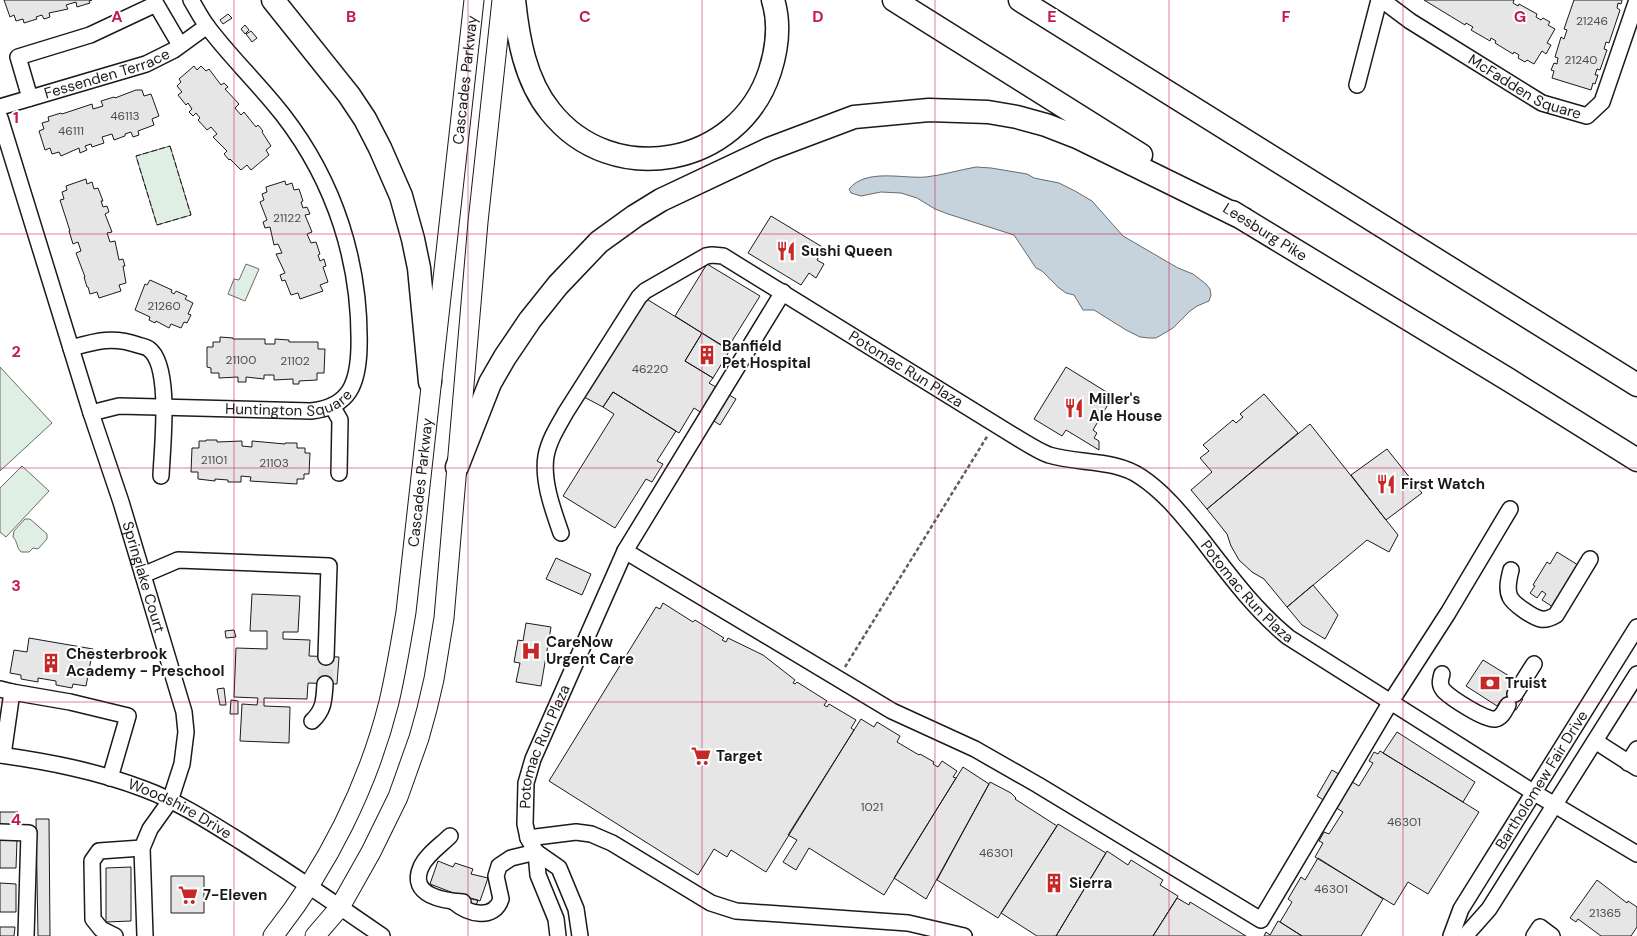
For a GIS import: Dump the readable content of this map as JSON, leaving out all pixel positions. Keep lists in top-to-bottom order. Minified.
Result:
{"streets":{"highway":["Leesburg Pike"],"main road":["Cascades Parkway"],"street":["Fessenden Terrace","McFadden Square","Potomac Run Plaza","Huntington Square","Springlake Court","Bartholomew Fair Drive","Woodshire Drive"]},"crossings":[["Fessenden Terrace","Huntington Square"],["Cascades Parkway","Woodshire Drive"],["Potomac Run Plaza","Bartholomew Fair Drive"],["Huntington Square","Springlake Court"],["Springlake Court","Woodshire Drive"]],"places":{"restaurant":["Sushi Queen","Miller's Ale House","First Watch"],"building":["Banfield Pet Hospital","Chesterbrook Academy - Preschool","Sierra"],"hospital":["CareNow Urgent Care"],"bank":["Truist"],"supermarket":["Target","7-Eleven"]},"house_numbers":["21246","21240","46113","46111","21122","21260","21100","21102","46220","21101","21103","1021","46301","46301","46301","21365"],"grid":{"columns":["A","B","C","D","E","F","G"],"rows":["1","2","3","4"]}}
